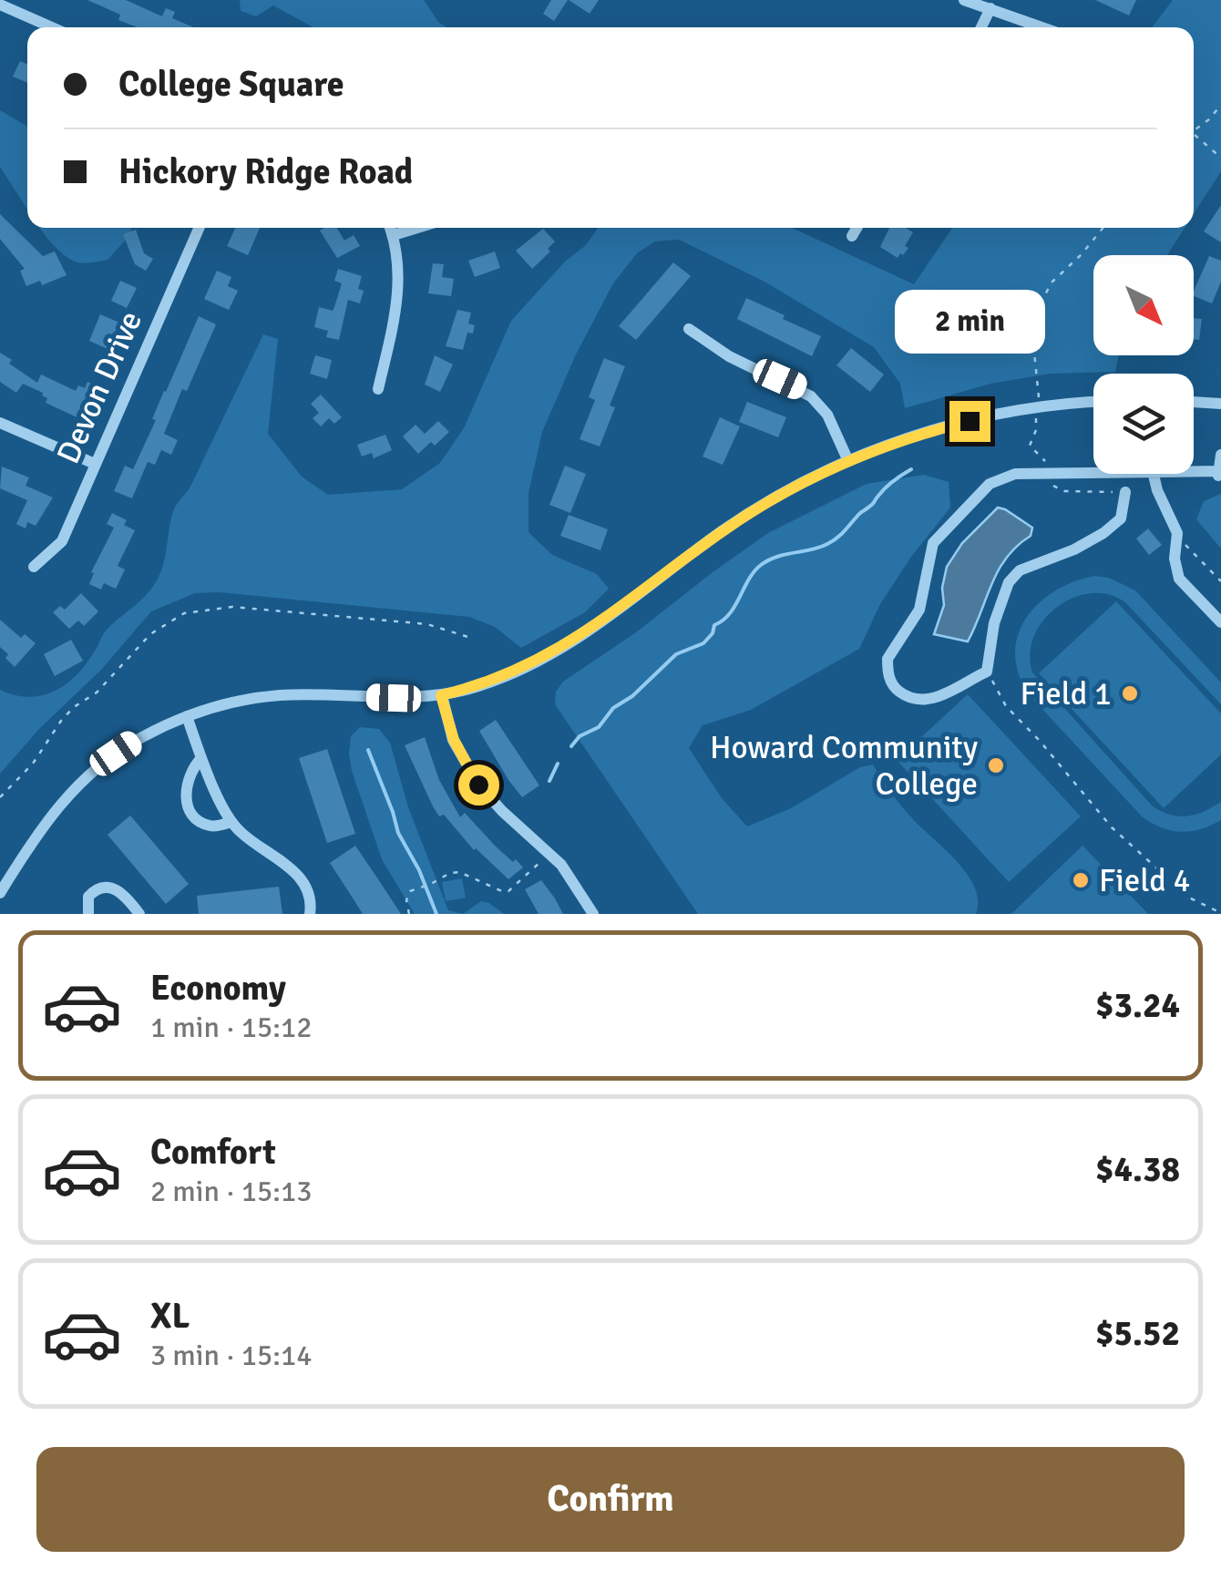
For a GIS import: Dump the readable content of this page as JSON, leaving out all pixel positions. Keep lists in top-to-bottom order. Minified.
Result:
{"streets":{"street":["Devon Drive"]},"places":["Field 1","Howard Community College","Field 4"],"north":"bottom right","page":{"banner":["College Square","Hickory Ridge Road"],"bubble":"2 min","list":[{"name":"Economy","note":"1 min · 15:12","value":"$3.24"},{"name":"Comfort","note":"2 min · 15:13","value":"$4.38"},{"name":"XL","note":"3 min · 15:14","value":"$5.52"}],"buttons":"Confirm"}}
